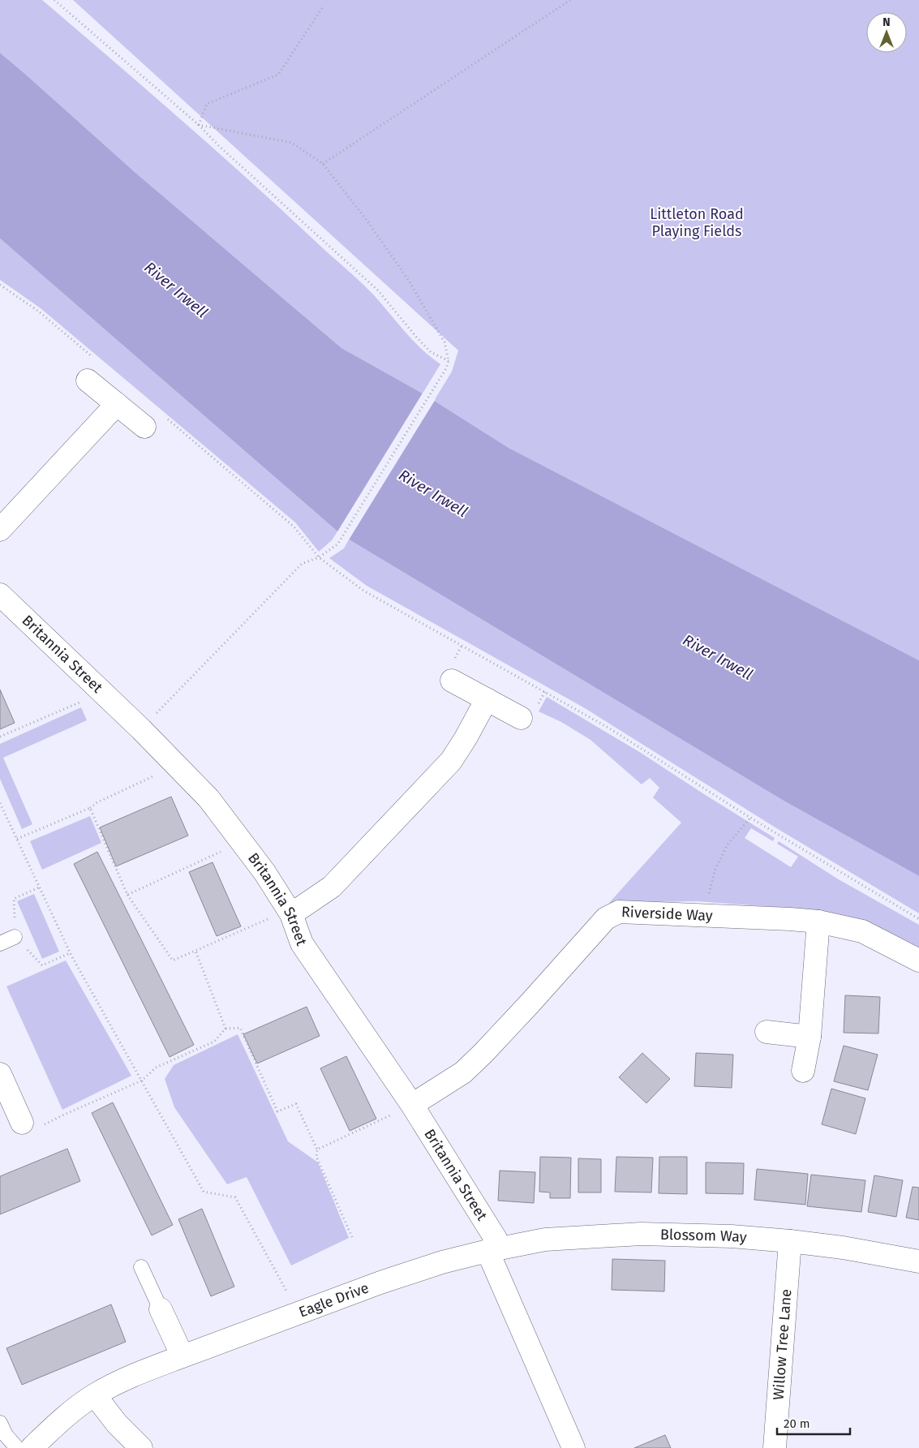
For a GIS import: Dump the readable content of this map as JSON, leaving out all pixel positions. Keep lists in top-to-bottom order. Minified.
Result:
{"streets":{"street":["Britannia Street","Riverside Way","Blossom Way","Eagle Drive","Willow Tree Lane"]},"crossings":[["Britannia Street","Riverside Way"],["Britannia Street","Blossom Way"],["Britannia Street","Eagle Drive"],["Blossom Way","Eagle Drive"],["Blossom Way","Willow Tree Lane"]],"water":["River Irwell"],"parks":["Littleton Road Playing Fields"],"scale_bar":"20 m","north":"top"}
